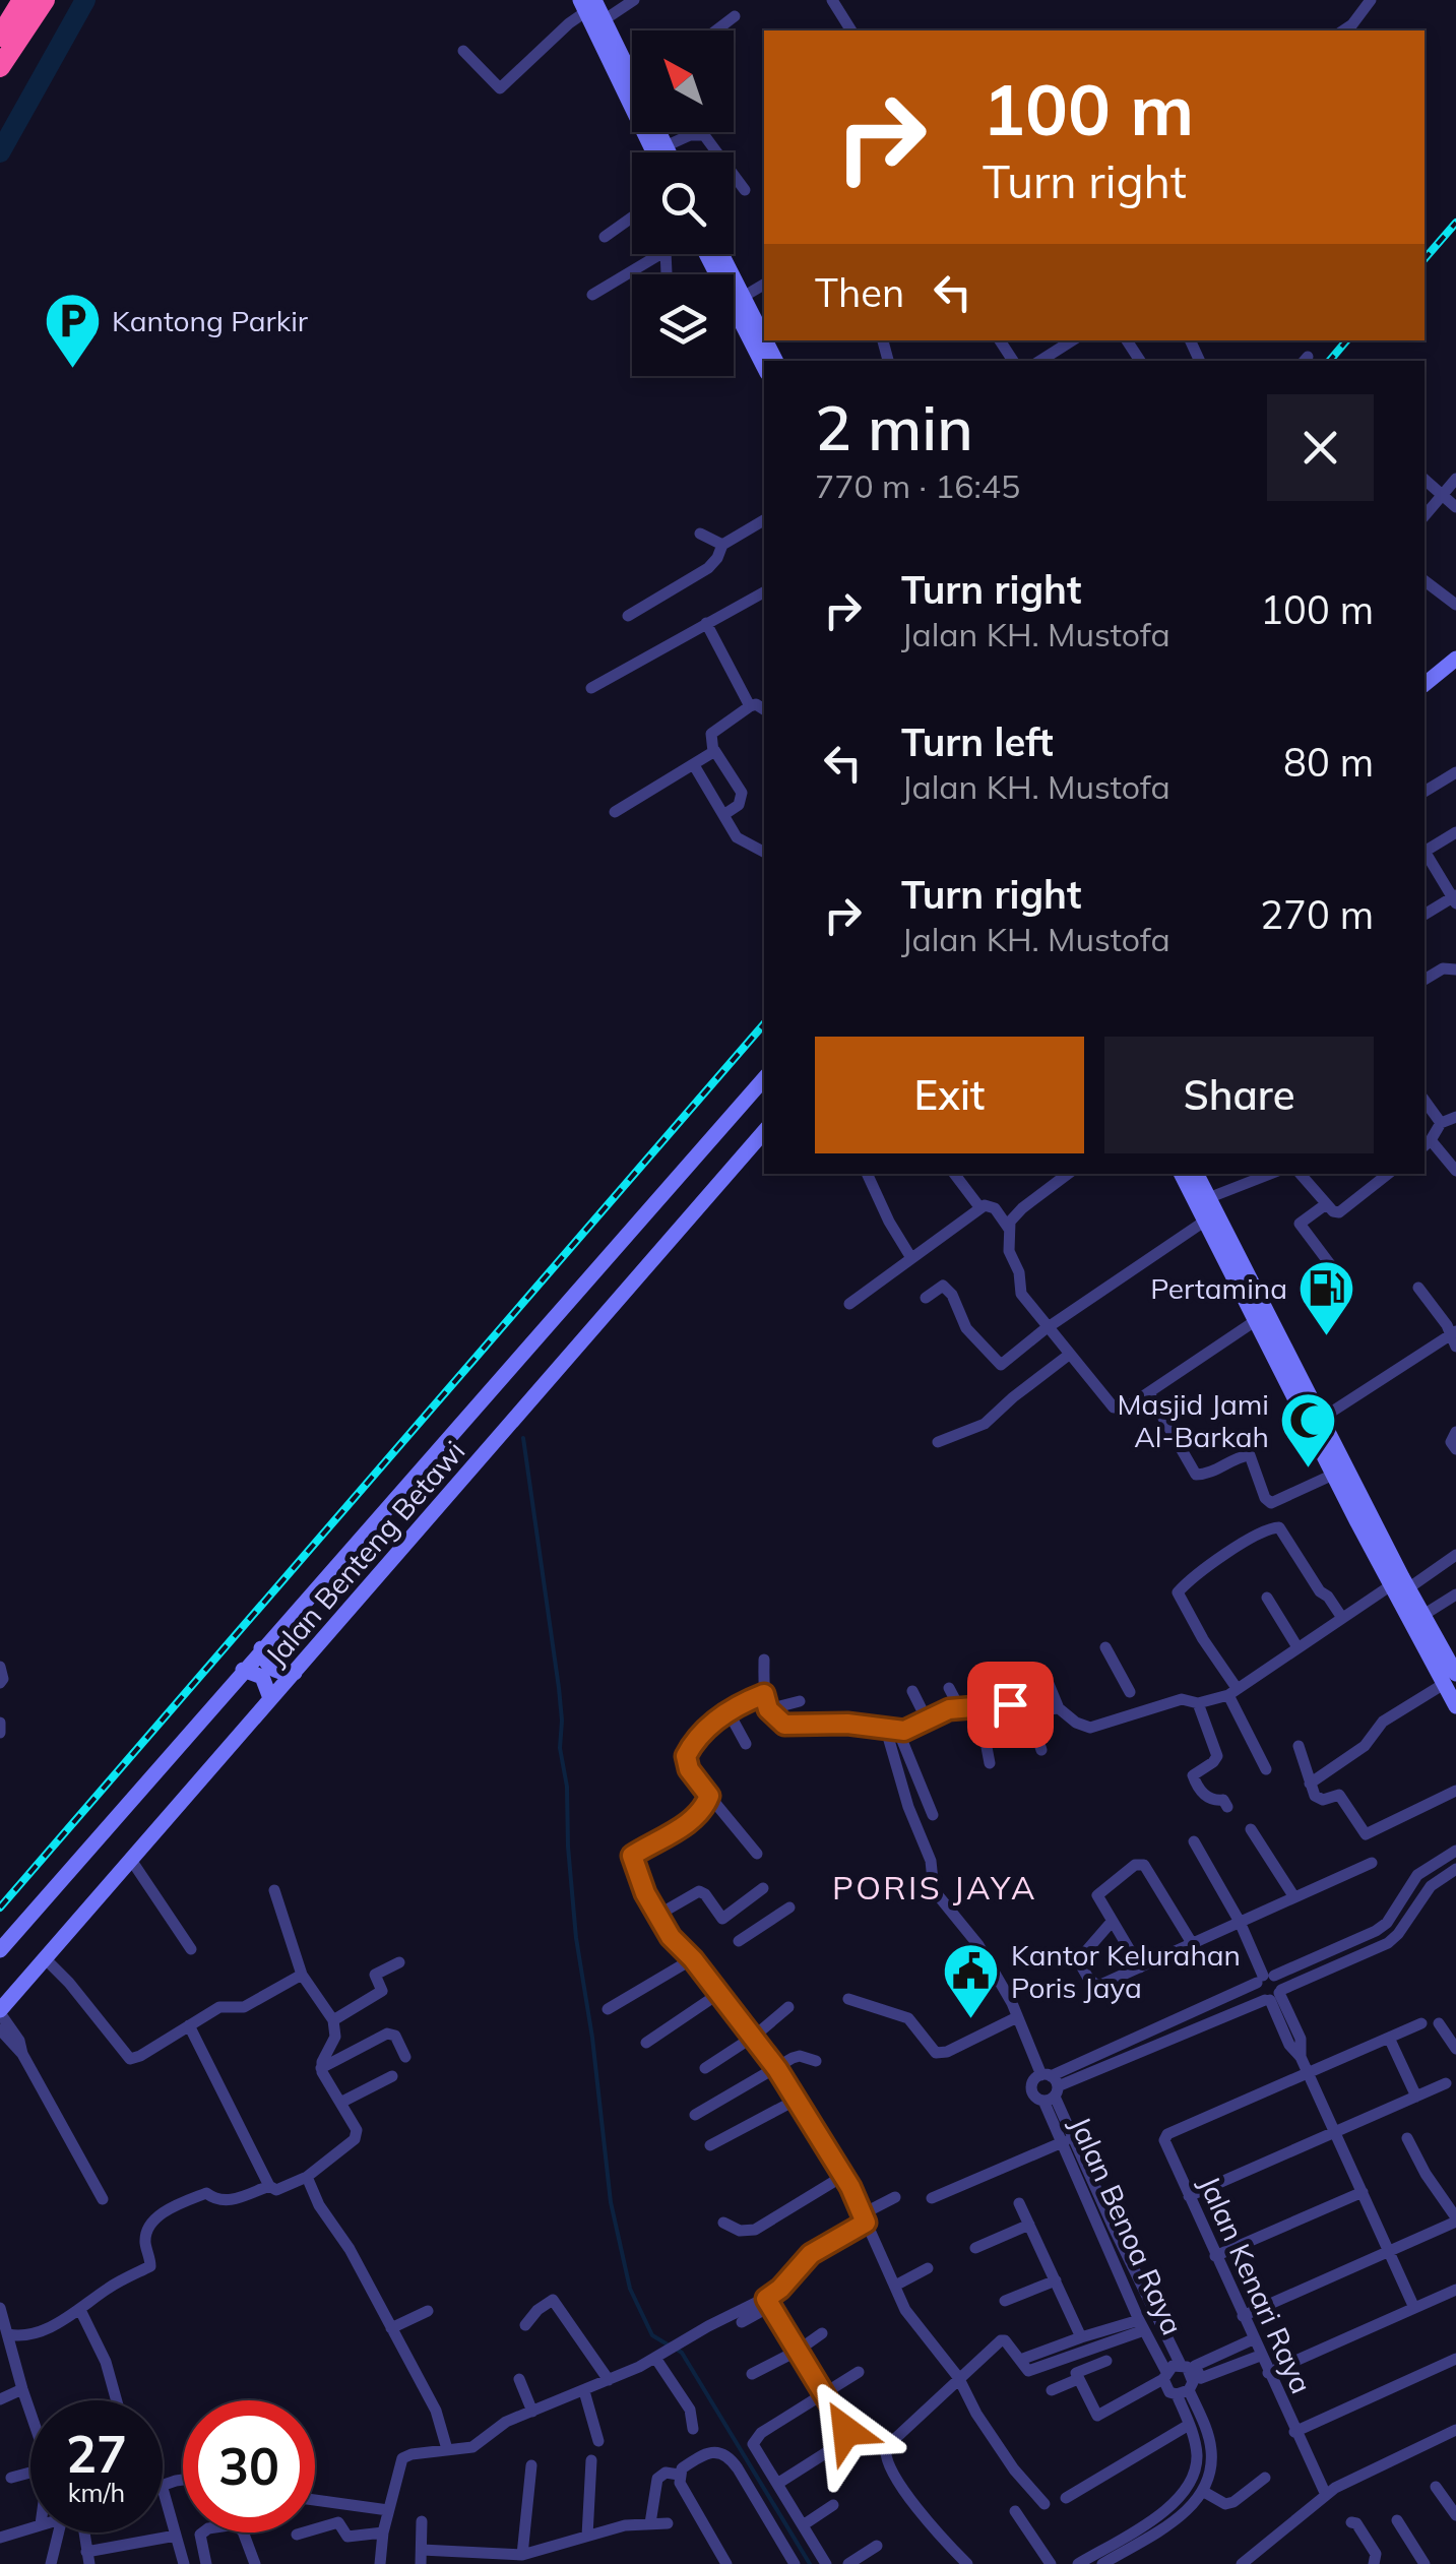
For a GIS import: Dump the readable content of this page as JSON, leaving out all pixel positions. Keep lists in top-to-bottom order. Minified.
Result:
{"streets":{"main road":["Jalan Benteng Betawi"],"street":["Jalan Benoa Raya","Jalan Kenari Raya"]},"districts":["PORIS JAYA"],"places":{"parking":["Kantong Parkir"],"fuel station":["Pertamina"],"mosque":["Masjid Jami Al-Barkah"],"public building":["Kantor Kelurahan Poris Jaya"]},"north":"top left","page":{"turn":["100 m","Turn right"],"then":"Then","heading":["2 min","770 m · 16:45"],"list":[{"name":"Turn right","note":"Jalan KH. Mustofa","value":"100 m"},{"name":"Turn left","note":"Jalan KH. Mustofa","value":"80 m"},{"name":"Turn right","note":"Jalan KH. Mustofa","value":"270 m"}],"buttons":["Exit","Share"],"speed":"27 km/h","limit":"30"}}
